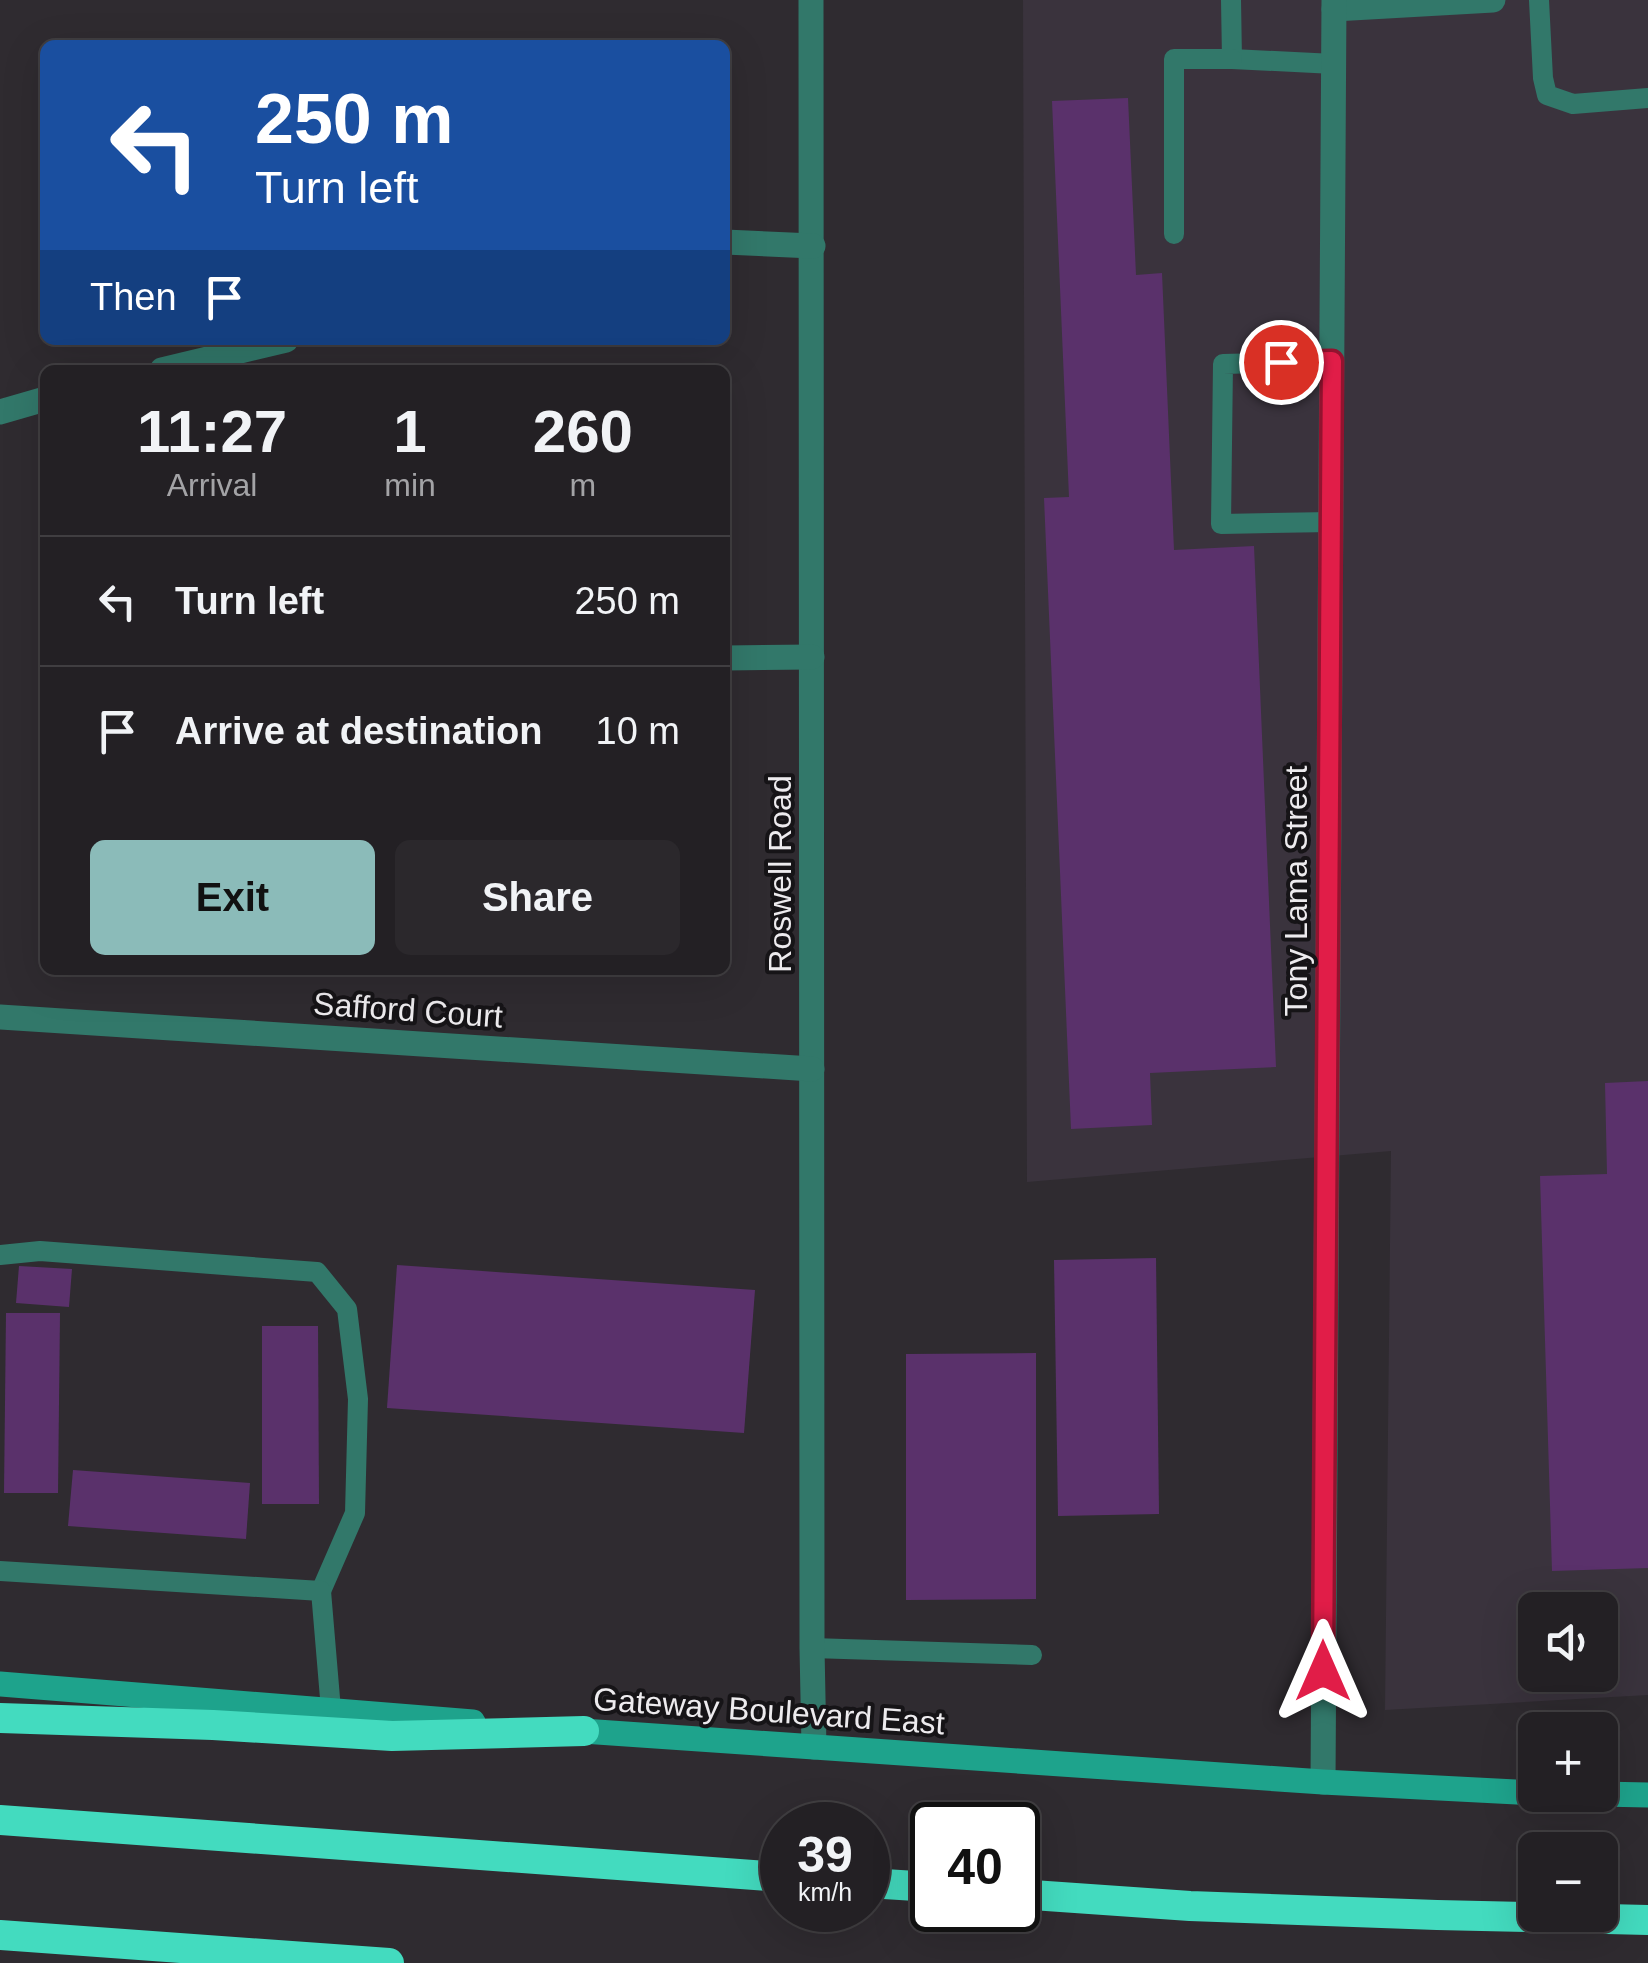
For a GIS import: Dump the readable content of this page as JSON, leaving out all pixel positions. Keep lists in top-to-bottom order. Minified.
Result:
{"streets":{"main road":["Gateway Boulevard East"],"street":["Roswell Road","Tony Lama Street","Safford Court"]},"crossings":[["Roswell Road","Safford Court"],["Roswell Road","Gateway Boulevard East"],["Tony Lama Street","Gateway Boulevard East"]],"page":{"turn":["250 m","Turn left"],"then":"Then","eta":["11:27","Arrival","1","min","260","m"],"list":[{"name":"Turn left","value":"250 m"},{"name":"Arrive at destination","value":"10 m"}],"buttons":["Exit","Share"],"map_buttons":["+","−"],"speed":"39 km/h","limit":"40"}}
